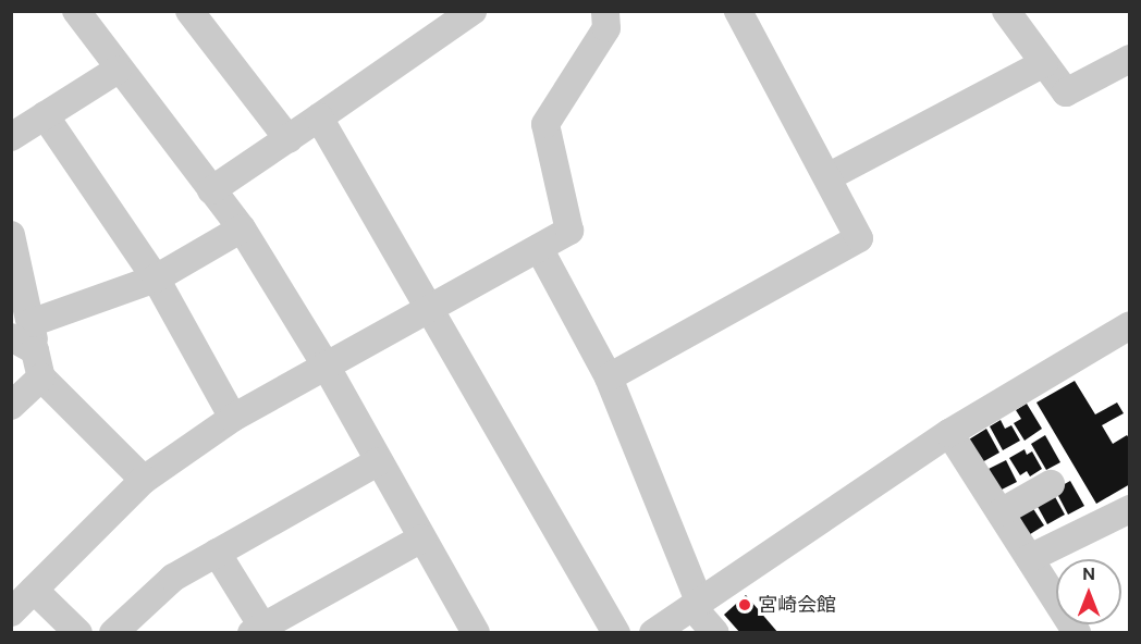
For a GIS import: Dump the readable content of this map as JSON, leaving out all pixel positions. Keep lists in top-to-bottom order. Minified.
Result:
{"places":["宮崎会館"],"north":"top"}
